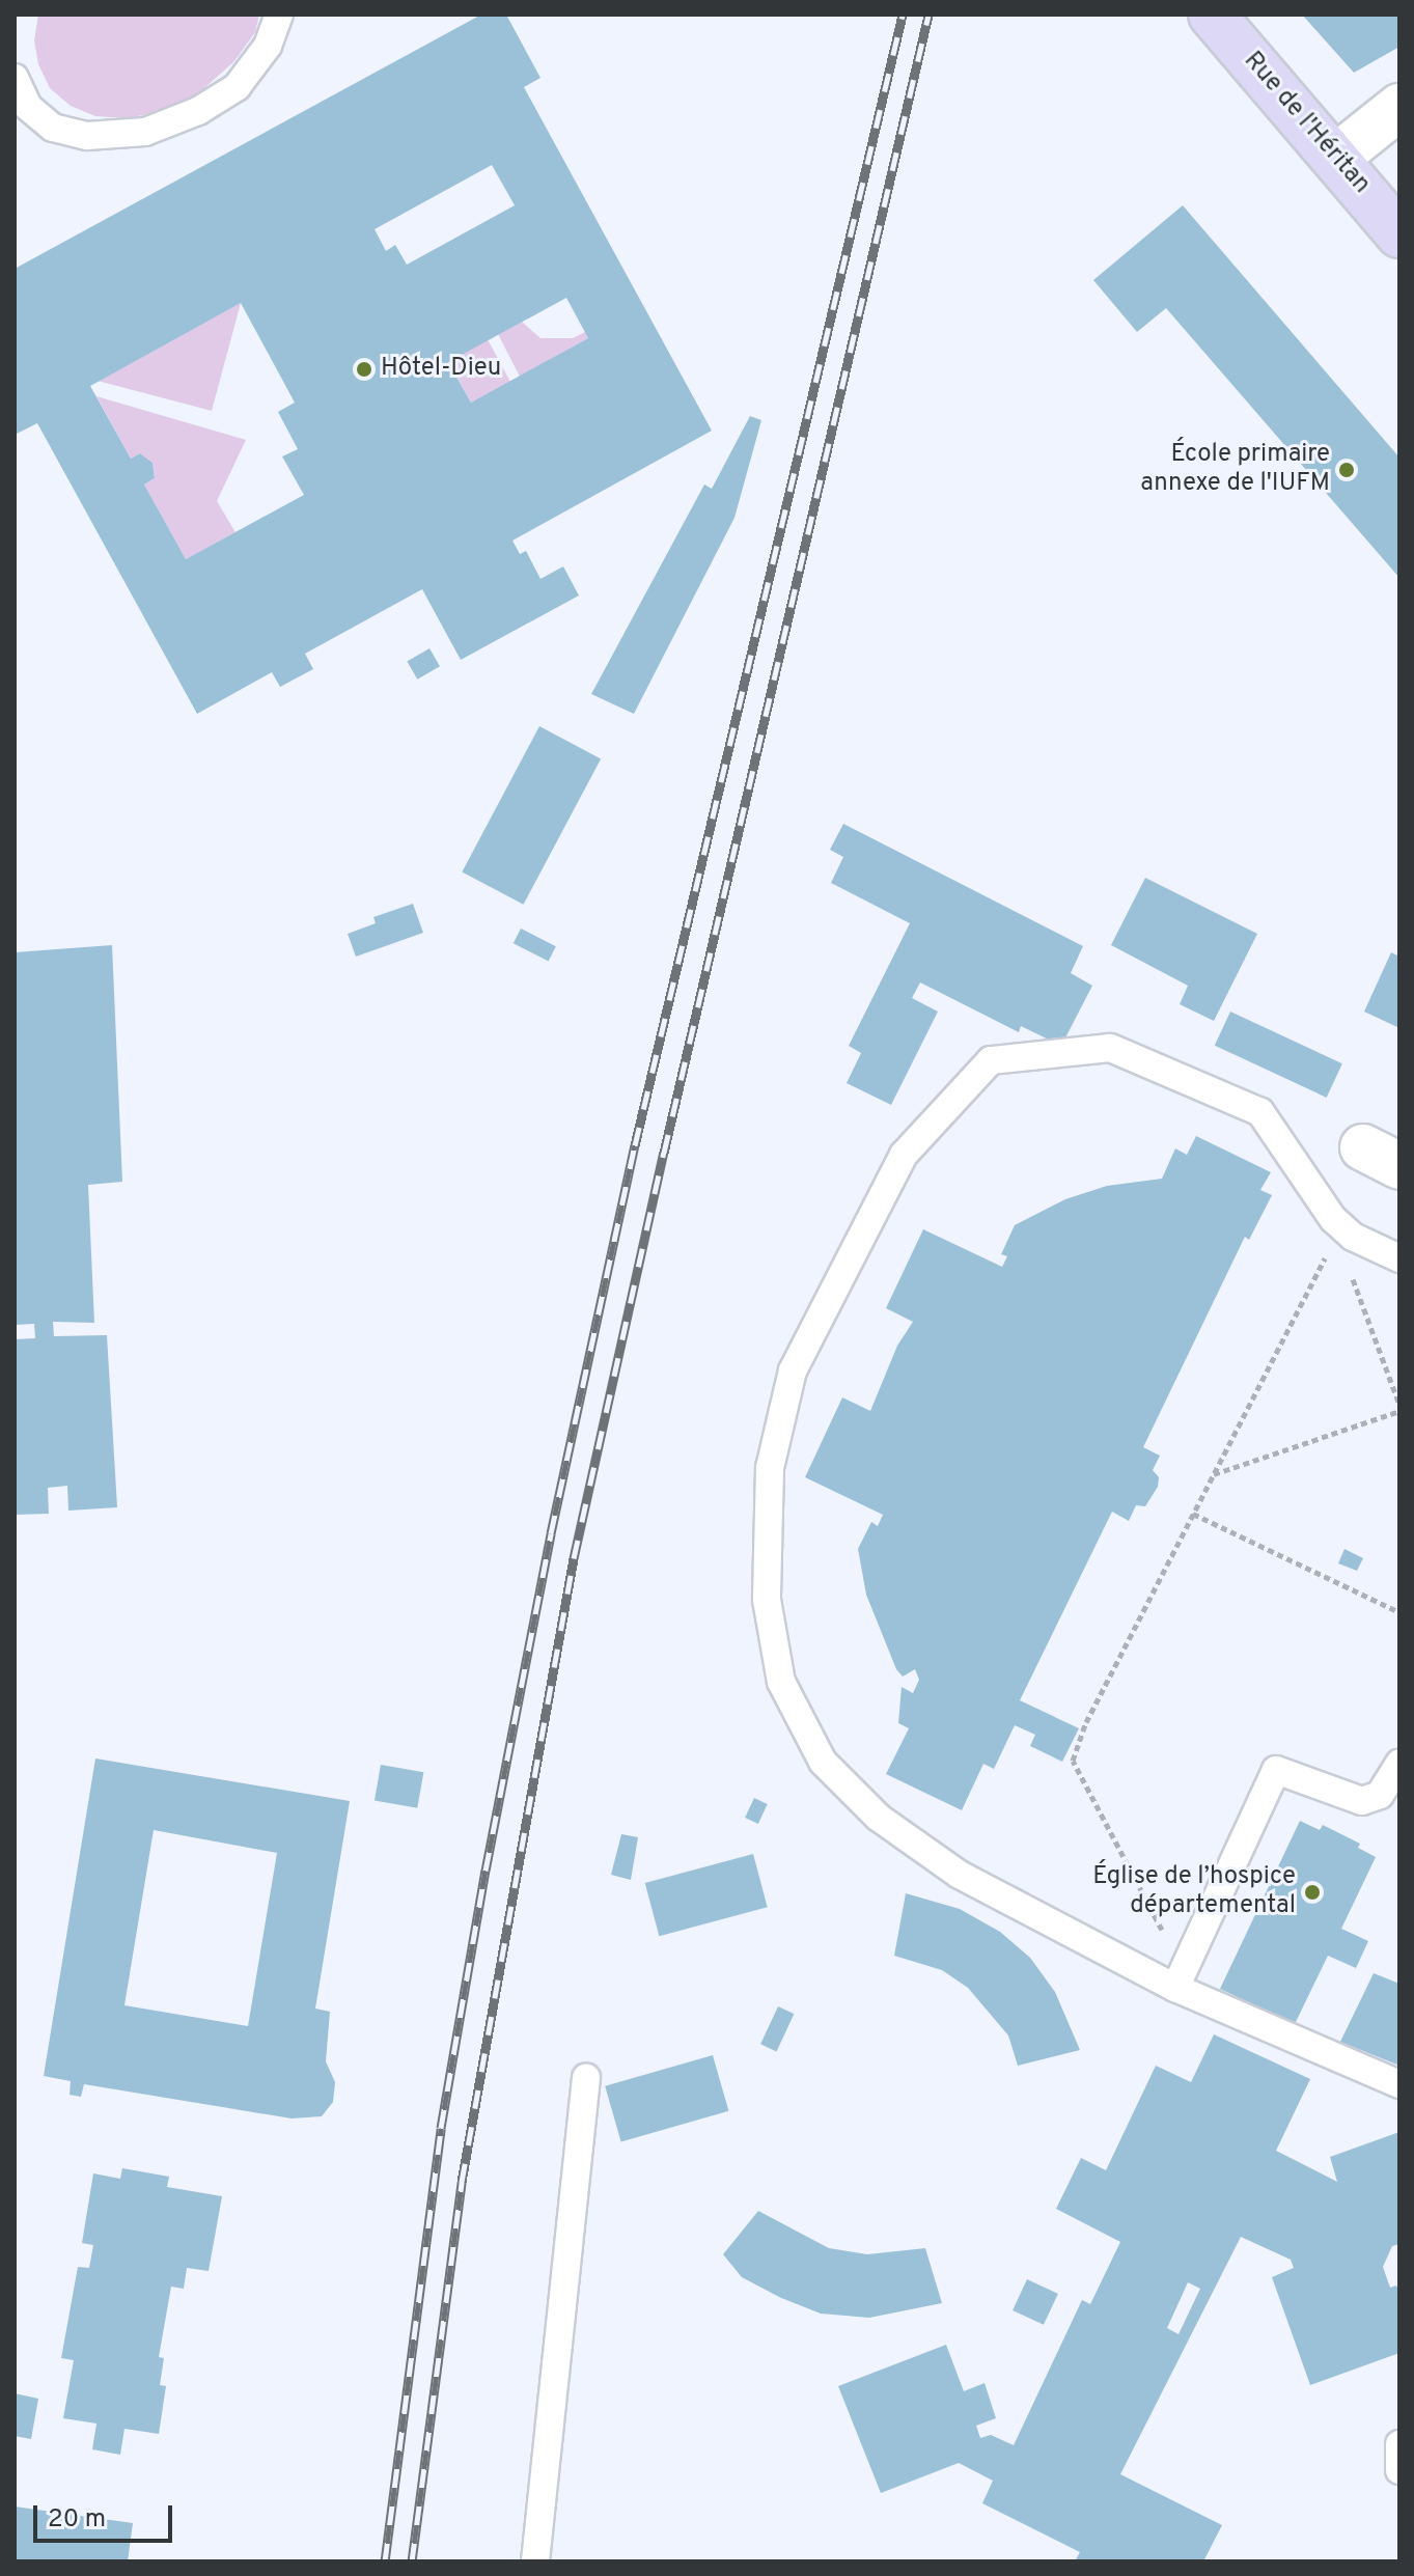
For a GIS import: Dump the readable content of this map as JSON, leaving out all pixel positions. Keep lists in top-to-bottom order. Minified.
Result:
{"streets":{"street":["Rue de l'Héritan"]},"places":["Hôtel-Dieu","École primaire annexe de l'IUFM","Église de l’hospice départemental"],"scale_bar":"20 m"}
